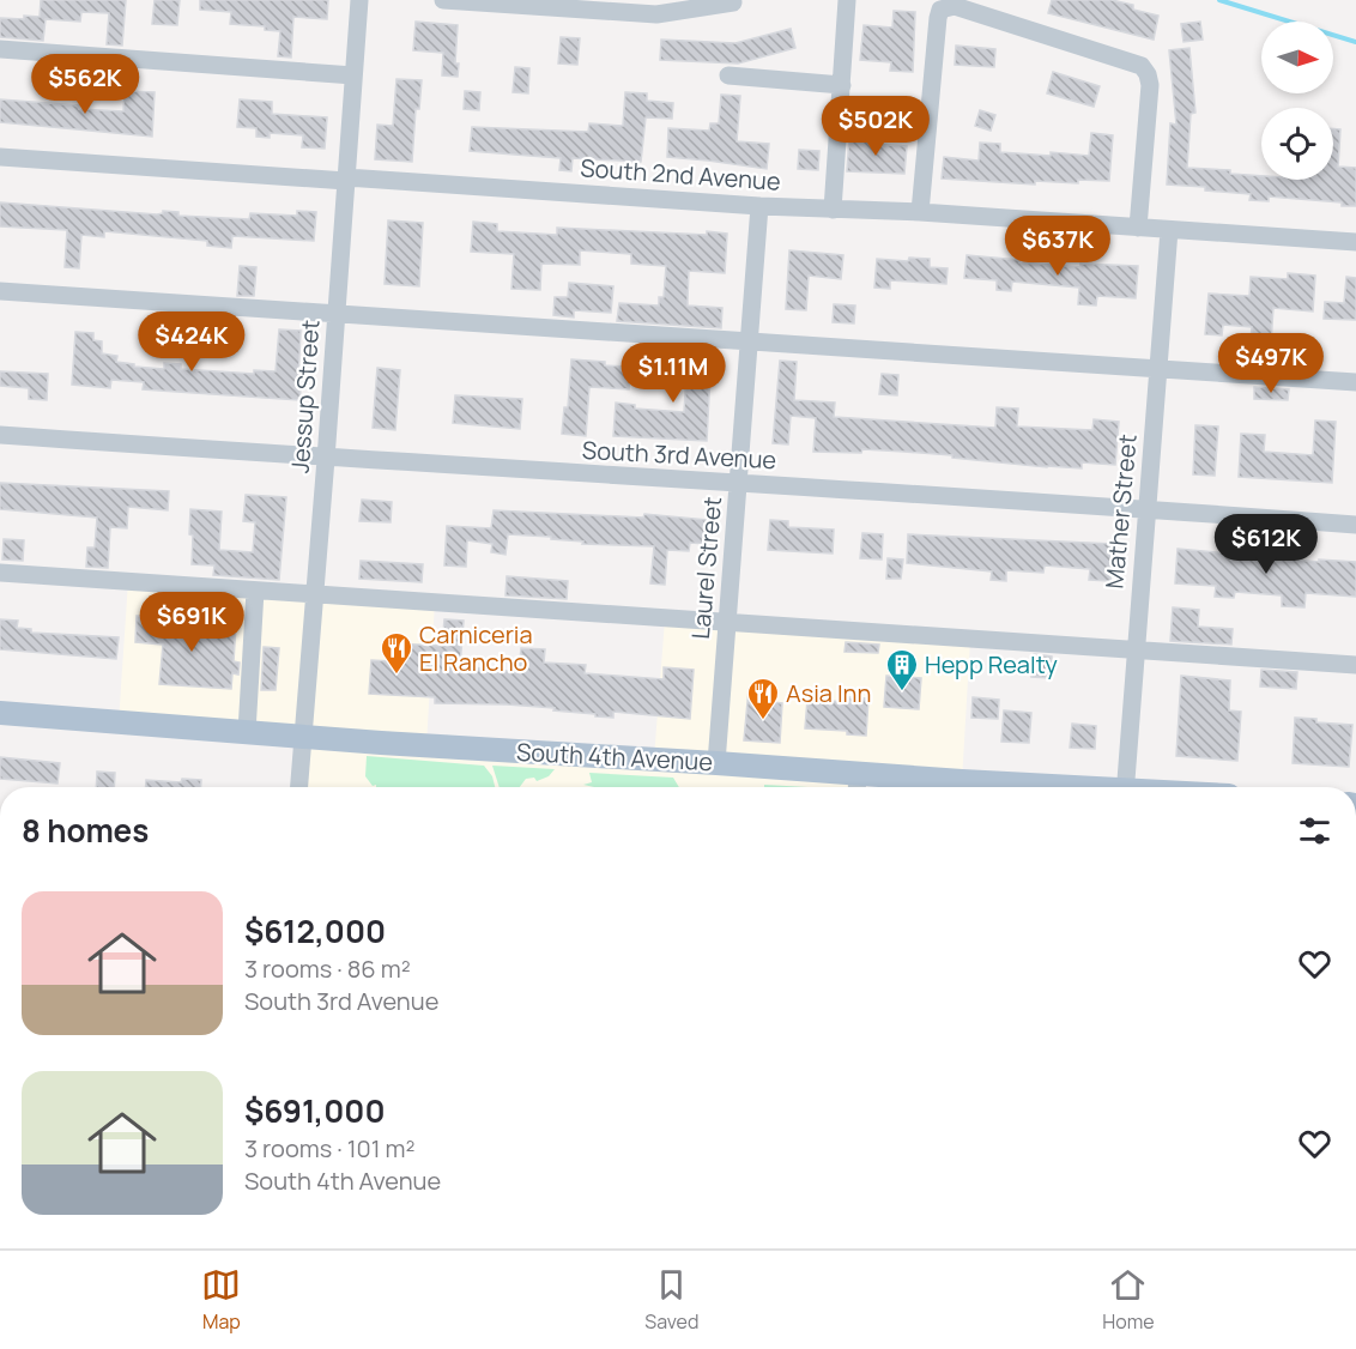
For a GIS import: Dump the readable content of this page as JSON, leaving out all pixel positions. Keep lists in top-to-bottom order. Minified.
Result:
{"streets":{"main road":["South 4th Avenue"],"street":["South 2nd Avenue","Jessup Street","South 3rd Avenue","Mather Street","Laurel Street"]},"crossings":[["South 2nd Avenue","Jessup Street"],["South 2nd Avenue","Mather Street"],["South 2nd Avenue","Laurel Street"],["Jessup Street","South 3rd Avenue"],["Jessup Street","South 4th Avenue"],["South 3rd Avenue","Mather Street"],["South 3rd Avenue","Laurel Street"],["Laurel Street","South 4th Avenue"]],"places":{"restaurant":["Carniceria El Rancho","Asia Inn"],"building":["Hepp Realty"]},"north":"right","page":{"price":["$562K","$502K","$637K","$424K","$497K","$1.11M","$612K","$691K"],"heading":"8 homes","list":[{"name":"$612,000","note":"3 rooms · 86 m² · South 3rd Avenue"},{"name":"$691,000","note":"3 rooms · 101 m² · South 4th Avenue"}],"tabs":["Map","Saved","Home"]}}
